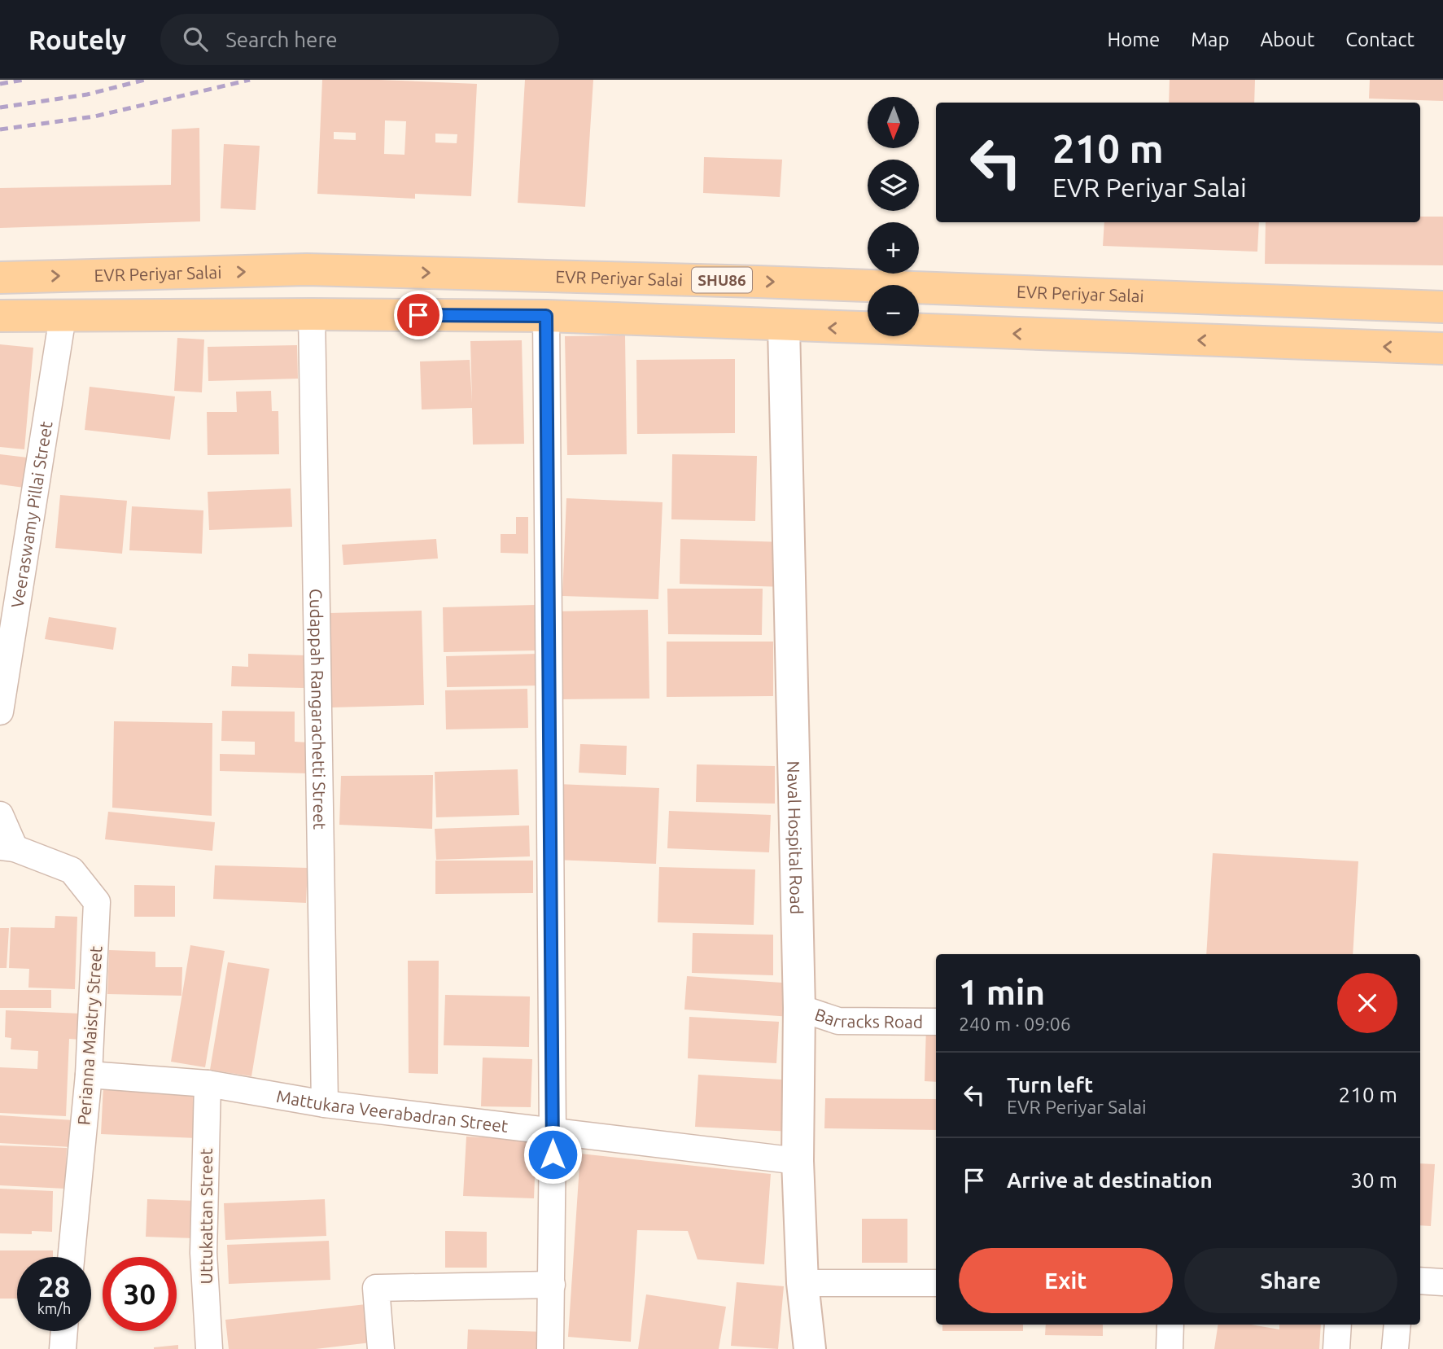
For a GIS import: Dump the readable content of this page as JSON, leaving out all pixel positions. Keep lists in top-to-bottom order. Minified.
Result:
{"streets":{"main road":["EVR Periyar Salai","SHU86"],"street":["Veeraswamy Pillai Street","Cudappah Rangarachetti Street","Naval Hospital Road","Barracks Road","Perianna Maistry Street","Mattukara Veerabadran Street","Uttukattan Street"]},"crossings":[["Cudappah Rangarachetti Street","Mattukara Veerabadran Street"],["Naval Hospital Road","Barracks Road"],["Naval Hospital Road","Mattukara Veerabadran Street"],["Perianna Maistry Street","Mattukara Veerabadran Street"],["Mattukara Veerabadran Street","Uttukattan Street"]],"north":"bottom","page":{"header":"Routely","search":"Search here","nav":["Home","Map","About","Contact"],"map_buttons":["+","−"],"turn":["210 m","EVR Periyar Salai"],"heading":["1 min","240 m · 09:06"],"list":[{"name":"Turn left","note":"EVR Periyar Salai","value":"210 m"},{"name":"Arrive at destination","value":"30 m"}],"buttons":["Exit","Share"],"speed":"28 km/h","limit":"30"}}
